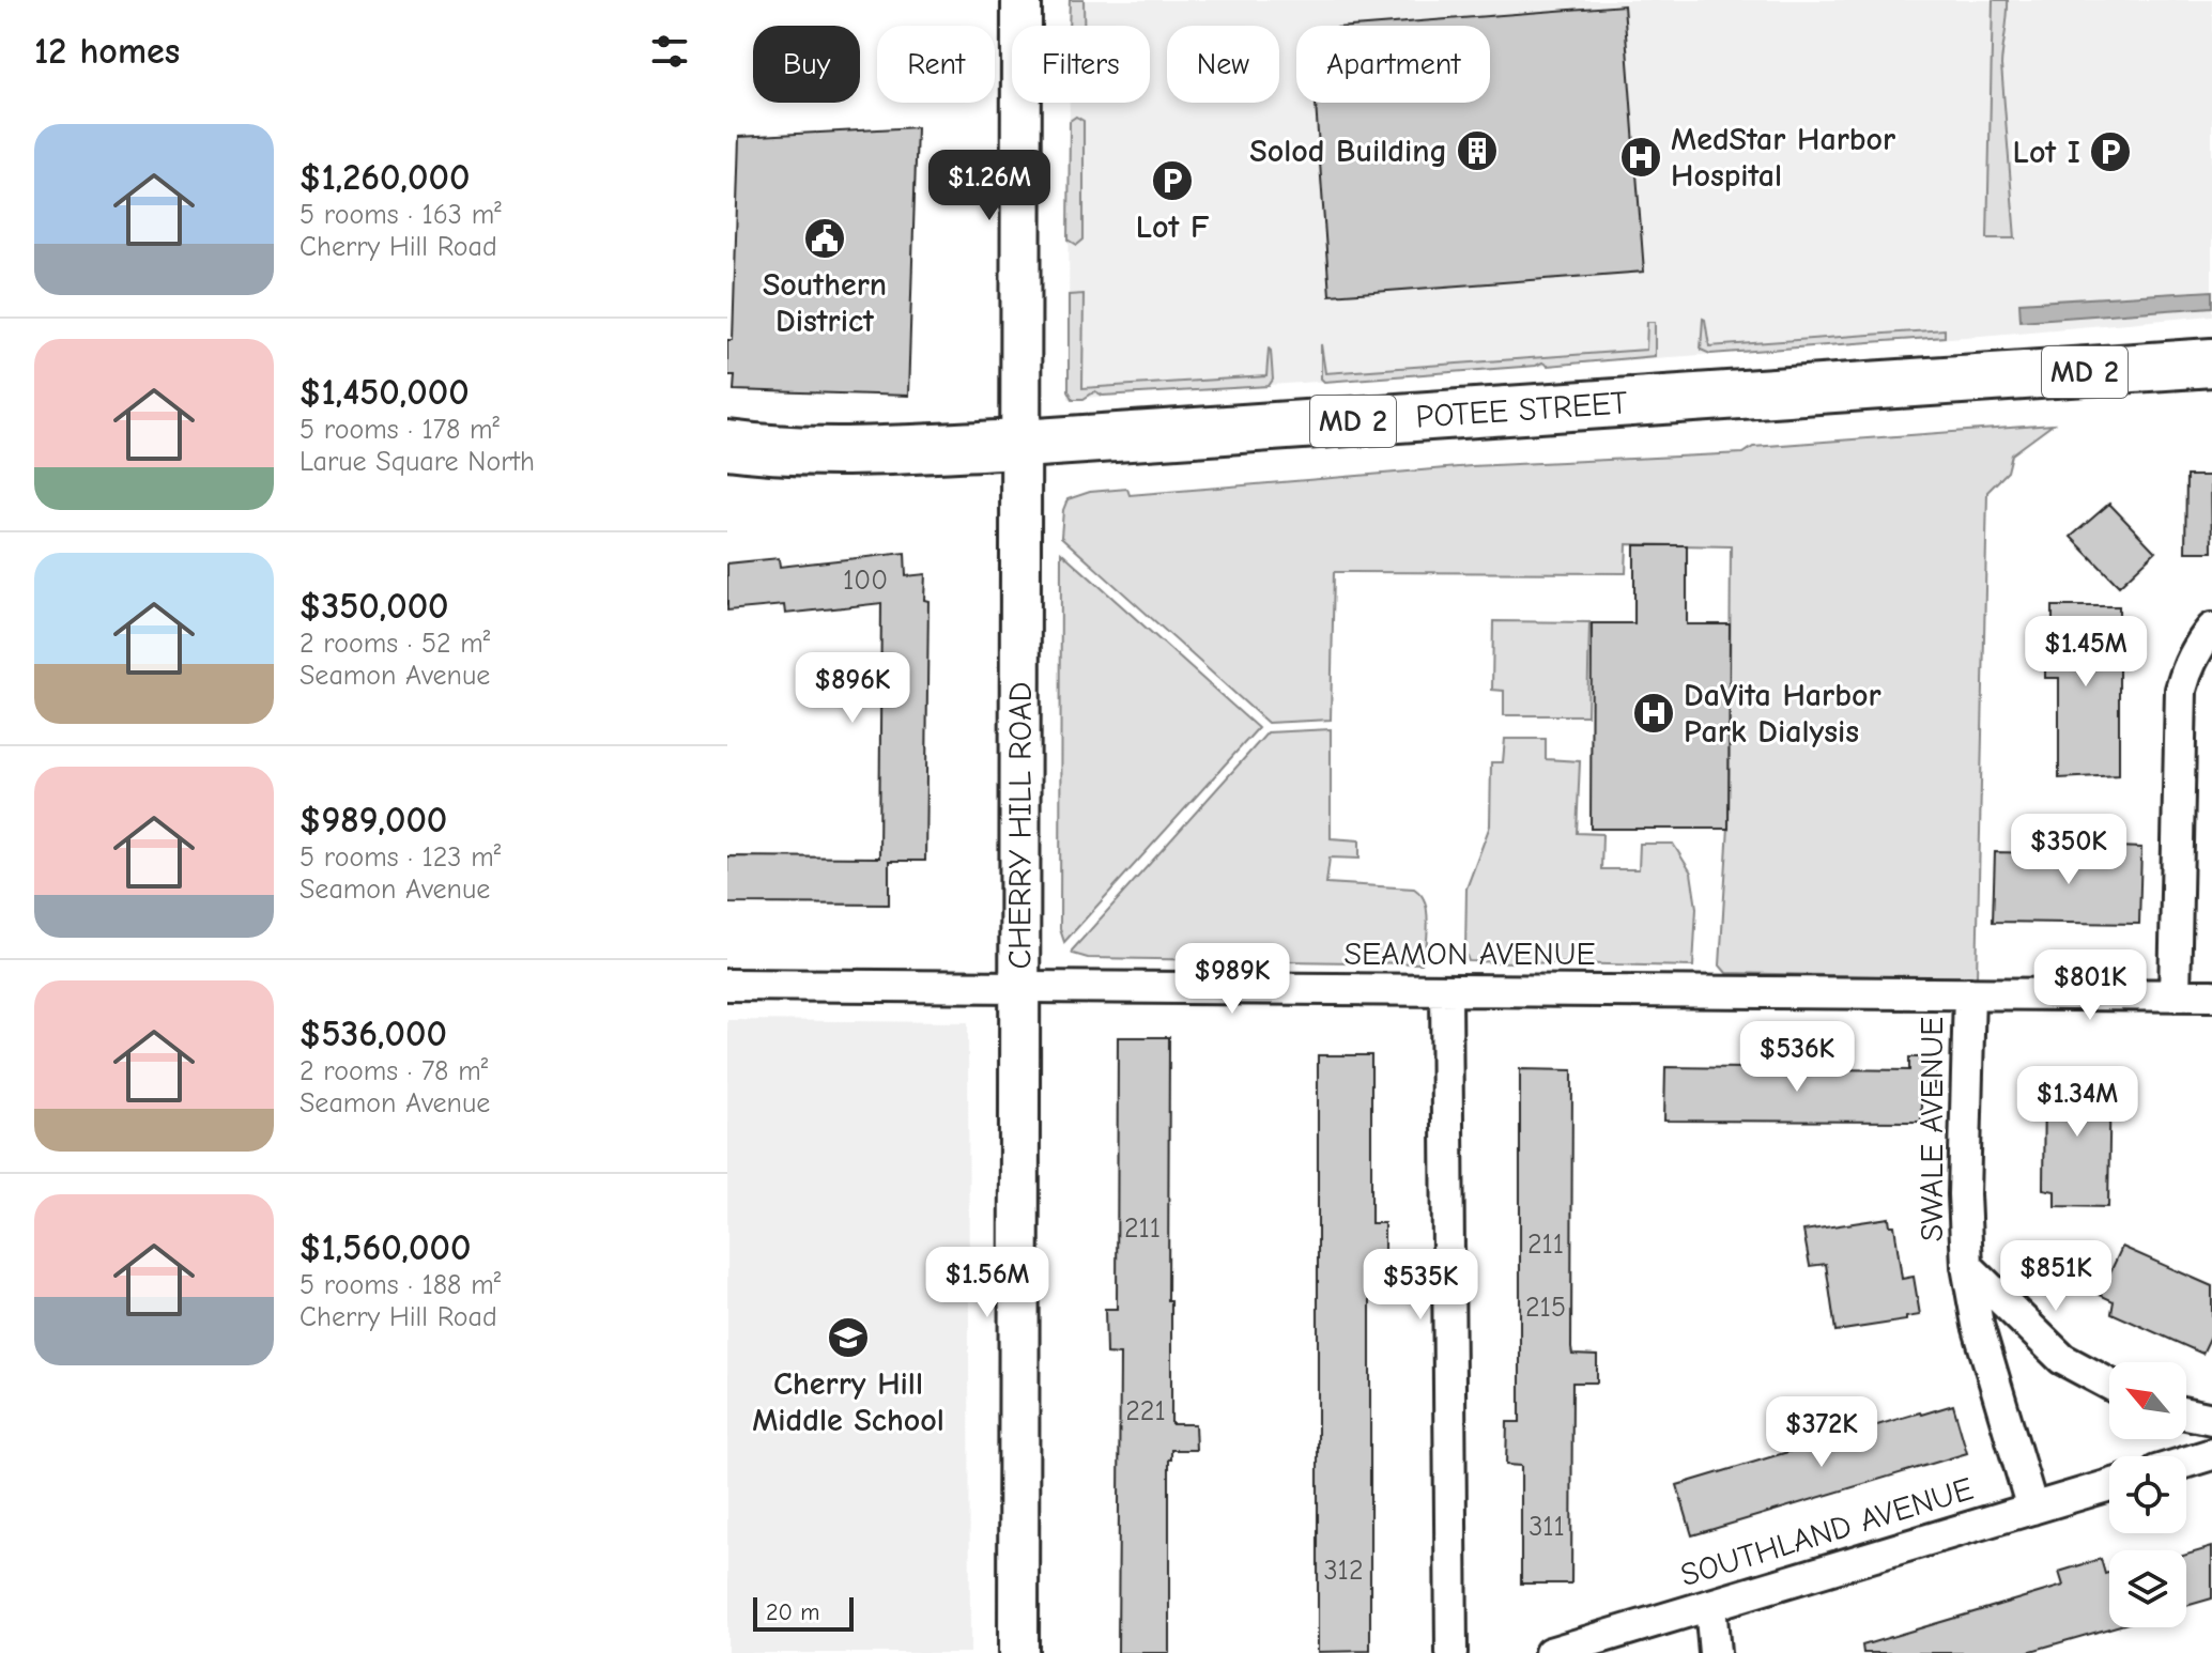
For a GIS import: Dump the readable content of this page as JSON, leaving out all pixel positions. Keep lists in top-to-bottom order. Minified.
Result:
{"streets":{"main road":["MD 2","POTEE STREET"],"street":["CHERRY HILL ROAD","SEAMON AVENUE","SWALE AVENUE","SOUTHLAND AVENUE"]},"crossings":[["POTEE STREET","CHERRY HILL ROAD"],["CHERRY HILL ROAD","SEAMON AVENUE"],["SEAMON AVENUE","SWALE AVENUE"],["SWALE AVENUE","SOUTHLAND AVENUE"]],"places":{"building":["Solod Building"],"parking":["Lot I","Lot F"],"hospital":["MedStar Harbor Hospital","DaVita Harbor Park Dialysis"],"public building":["Southern District"],"school or university":["Cherry Hill Middle School"]},"house_numbers":["100","211","211","215","221","311","312"],"scale_bar":"20 m","north":"top left","page":{"heading":"12 homes","chip":["Buy","Rent","Filters","New","Apartment"],"list":[{"name":"$1,260,000","note":"5 rooms · 163 m² · Cherry Hill Road"},{"name":"$1,450,000","note":"5 rooms · 178 m² · Larue Square North"},{"name":"$350,000","note":"2 rooms · 52 m² · Seamon Avenue"},{"name":"$989,000","note":"5 rooms · 123 m² · Seamon Avenue"},{"name":"$536,000","note":"2 rooms · 78 m² · Seamon Avenue"},{"name":"$1,560,000","note":"5 rooms · 188 m² · Cherry Hill Road"}],"price":["$1.26M","$1.45M","$896K","$350K","$989K","$801K","$536K","$1.34M","$851K","$1.56M","$535K","$372K"],"scale":"20 m"}}
